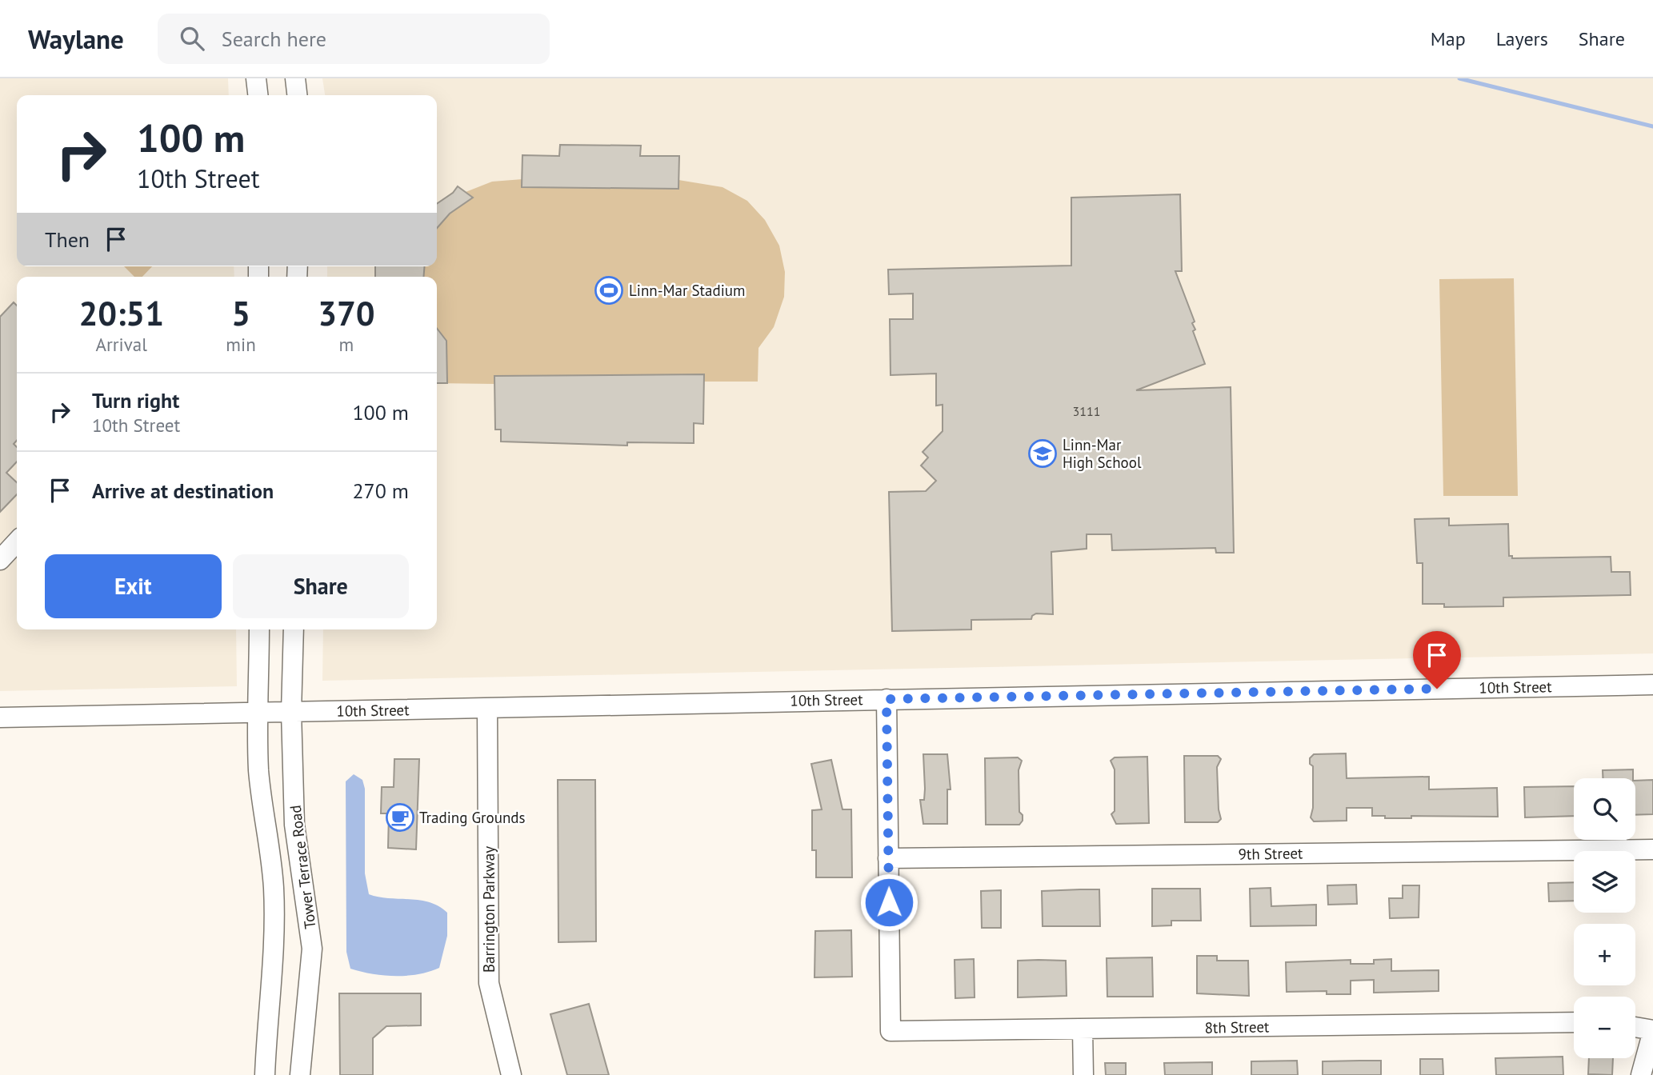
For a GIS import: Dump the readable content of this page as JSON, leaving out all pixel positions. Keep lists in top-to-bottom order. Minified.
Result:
{"streets":{"street":["10th Street","9th Street","Tower Terrace Road","Barrington Parkway","8th Street"]},"crossings":[["10th Street","Tower Terrace Road"],["10th Street","Barrington Parkway"],["9th Street","8th Street"]],"places":{"sports":["Linn-Mar Stadium"],"school or university":["Linn-Mar High School"],"cafe":["Trading Grounds"]},"house_numbers":["3111"],"page":{"header":"Waylane","search":"Search here","nav":["Map","Layers","Share"],"turn":["100 m","10th Street"],"then":"Then","eta":["20:51","Arrival","5","min","370","m"],"list":[{"name":"Turn right","note":"10th Street","value":"100 m"},{"name":"Arrive at destination","value":"270 m"}],"buttons":["Exit","Share"],"map_buttons":["+","−"]}}
